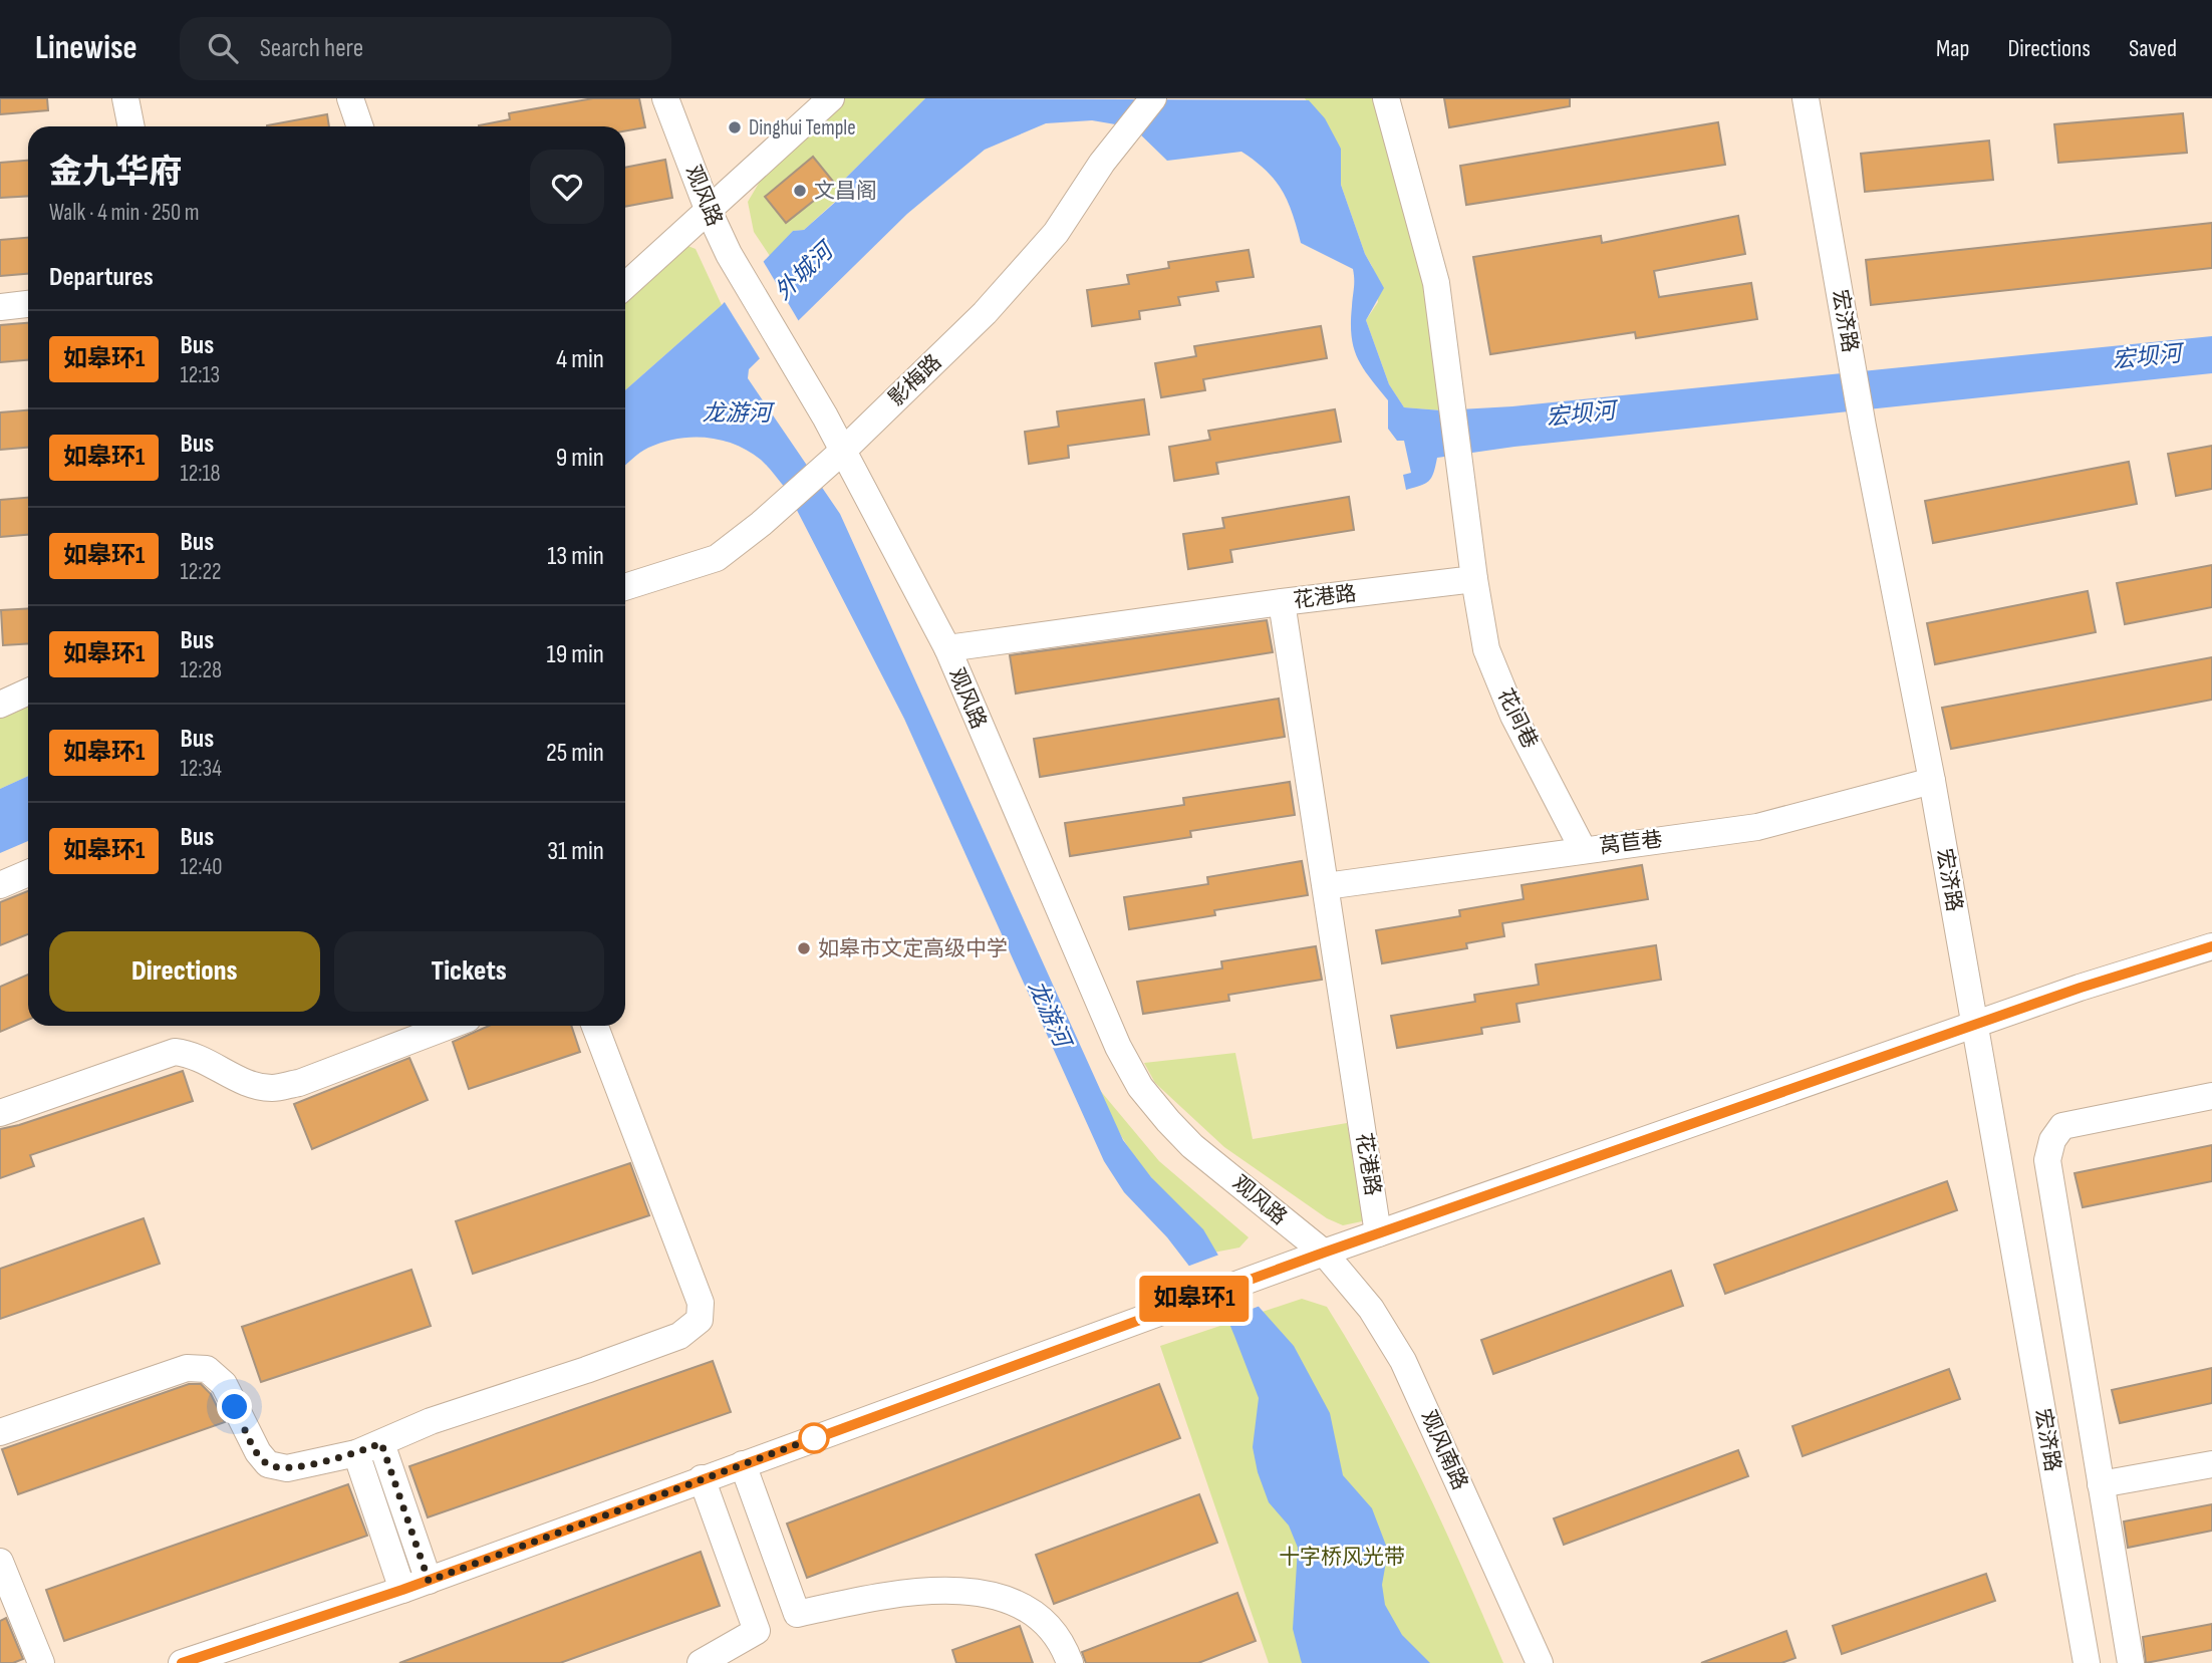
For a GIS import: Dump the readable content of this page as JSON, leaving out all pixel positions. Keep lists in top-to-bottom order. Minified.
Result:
{"streets":{"street":["观风路","宏济路","影梅路","花港路","花间巷","莴苣巷","观风南路"]},"crossings":[["观风路","影梅路"],["观风路","观风南路"],["宏济路","莴苣巷"],["花港路","花间巷"],["花港路","莴苣巷"],["花间巷","莴苣巷"]],"water":["外城河","宏坝河","龙游河"],"parks":["十字桥风光带"],"places":["Dinghui Temple","文昌阁","如皋市文定高级中学"],"lines":["bus line 如皋环1"],"page":{"header":"Linewise","search":"Search here","nav":["Map","Directions","Saved"],"on_map":"如皋环1","heading":[["金九华府","Walk · 4 min · 250 m"],"Departures"],"list":[{"mark":"如皋环1","name":"Bus","note":"12:13","value":"4 min"},{"mark":"如皋环1","name":"Bus","note":"12:18","value":"9 min"},{"mark":"如皋环1","name":"Bus","note":"12:22","value":"13 min"},{"mark":"如皋环1","name":"Bus","note":"12:28","value":"19 min"},{"mark":"如皋环1","name":"Bus","note":"12:34","value":"25 min"},{"mark":"如皋环1","name":"Bus","note":"12:40","value":"31 min"}],"buttons":["Directions","Tickets"]}}
